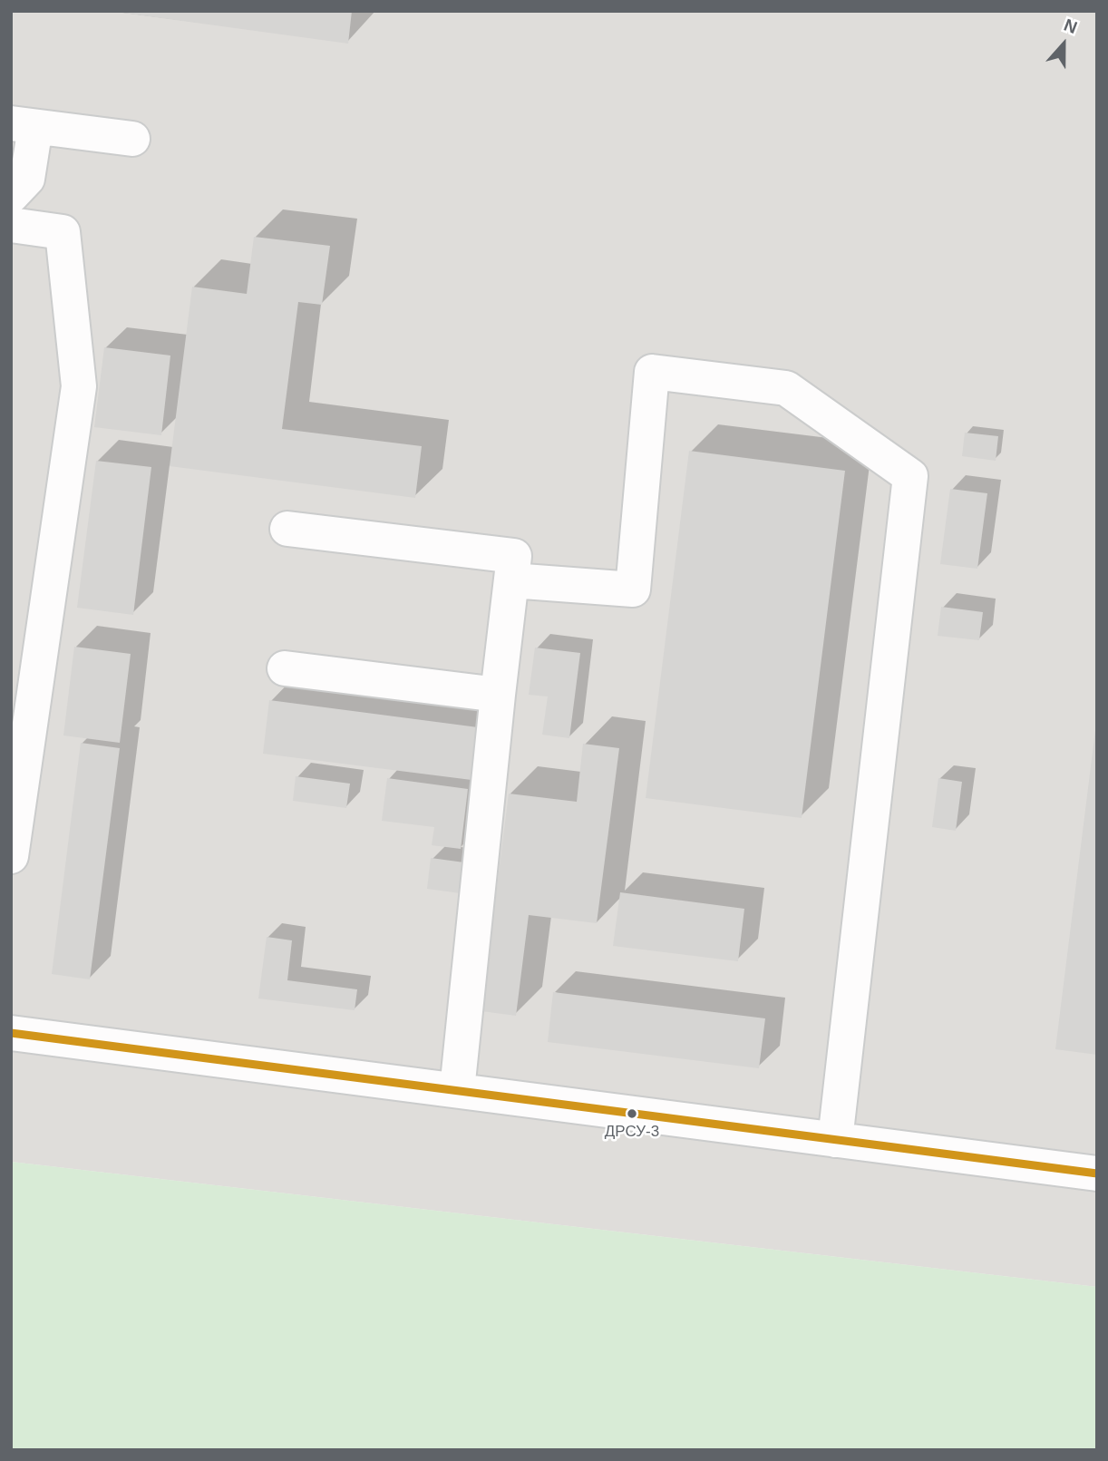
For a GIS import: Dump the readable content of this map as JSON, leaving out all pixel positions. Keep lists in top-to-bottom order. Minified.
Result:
{"places":["ДРСУ-3"],"north":"top"}
